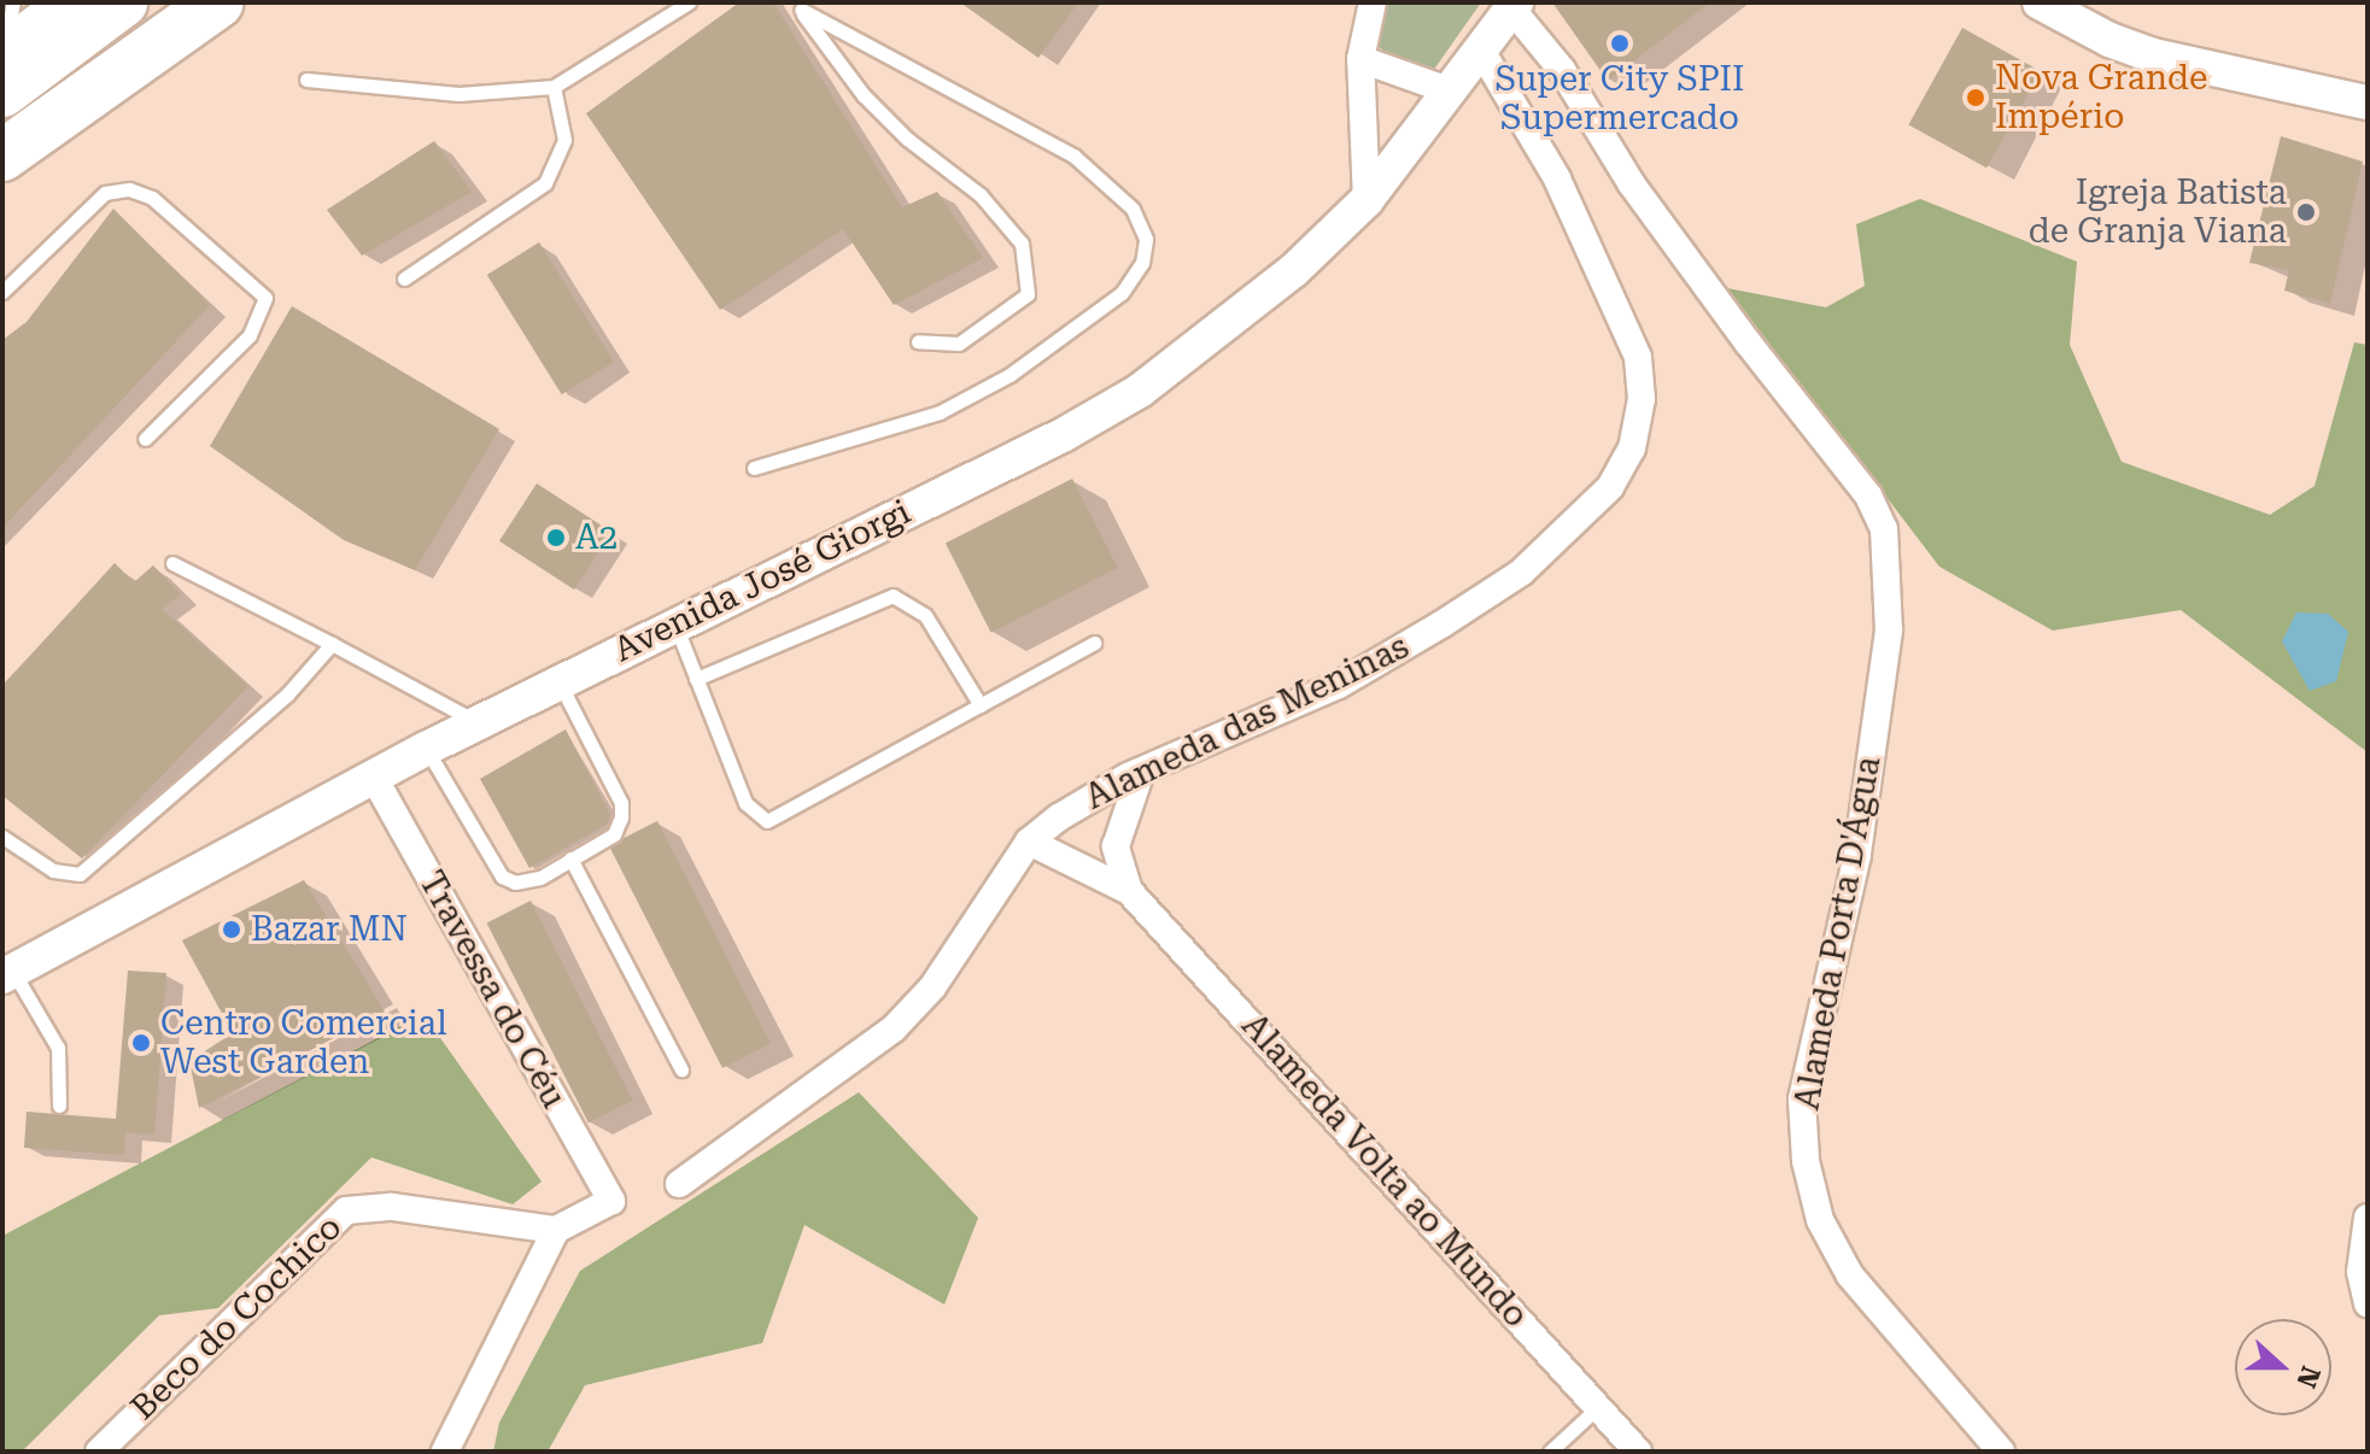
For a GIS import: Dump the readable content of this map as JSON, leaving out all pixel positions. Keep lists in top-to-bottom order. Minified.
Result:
{"streets":{"street":["Avenida José Giorgi","Alameda das Meninas","Alameda Porta D'Água","Travessa do Céu","Alameda Volta ao Mundo","Beco do Cochico"]},"crossings":[["Avenida José Giorgi","Alameda das Meninas"],["Avenida José Giorgi","Alameda Porta D'Água"],["Avenida José Giorgi","Travessa do Céu"],["Alameda das Meninas","Alameda Volta ao Mundo"],["Travessa do Céu","Beco do Cochico"]],"places":["Super City SPII Supermercado","Nova Grande Império","Igreja Batista de Granja Viana","A2","Bazar MN","Centro Comercial West Garden"],"north":"right"}
